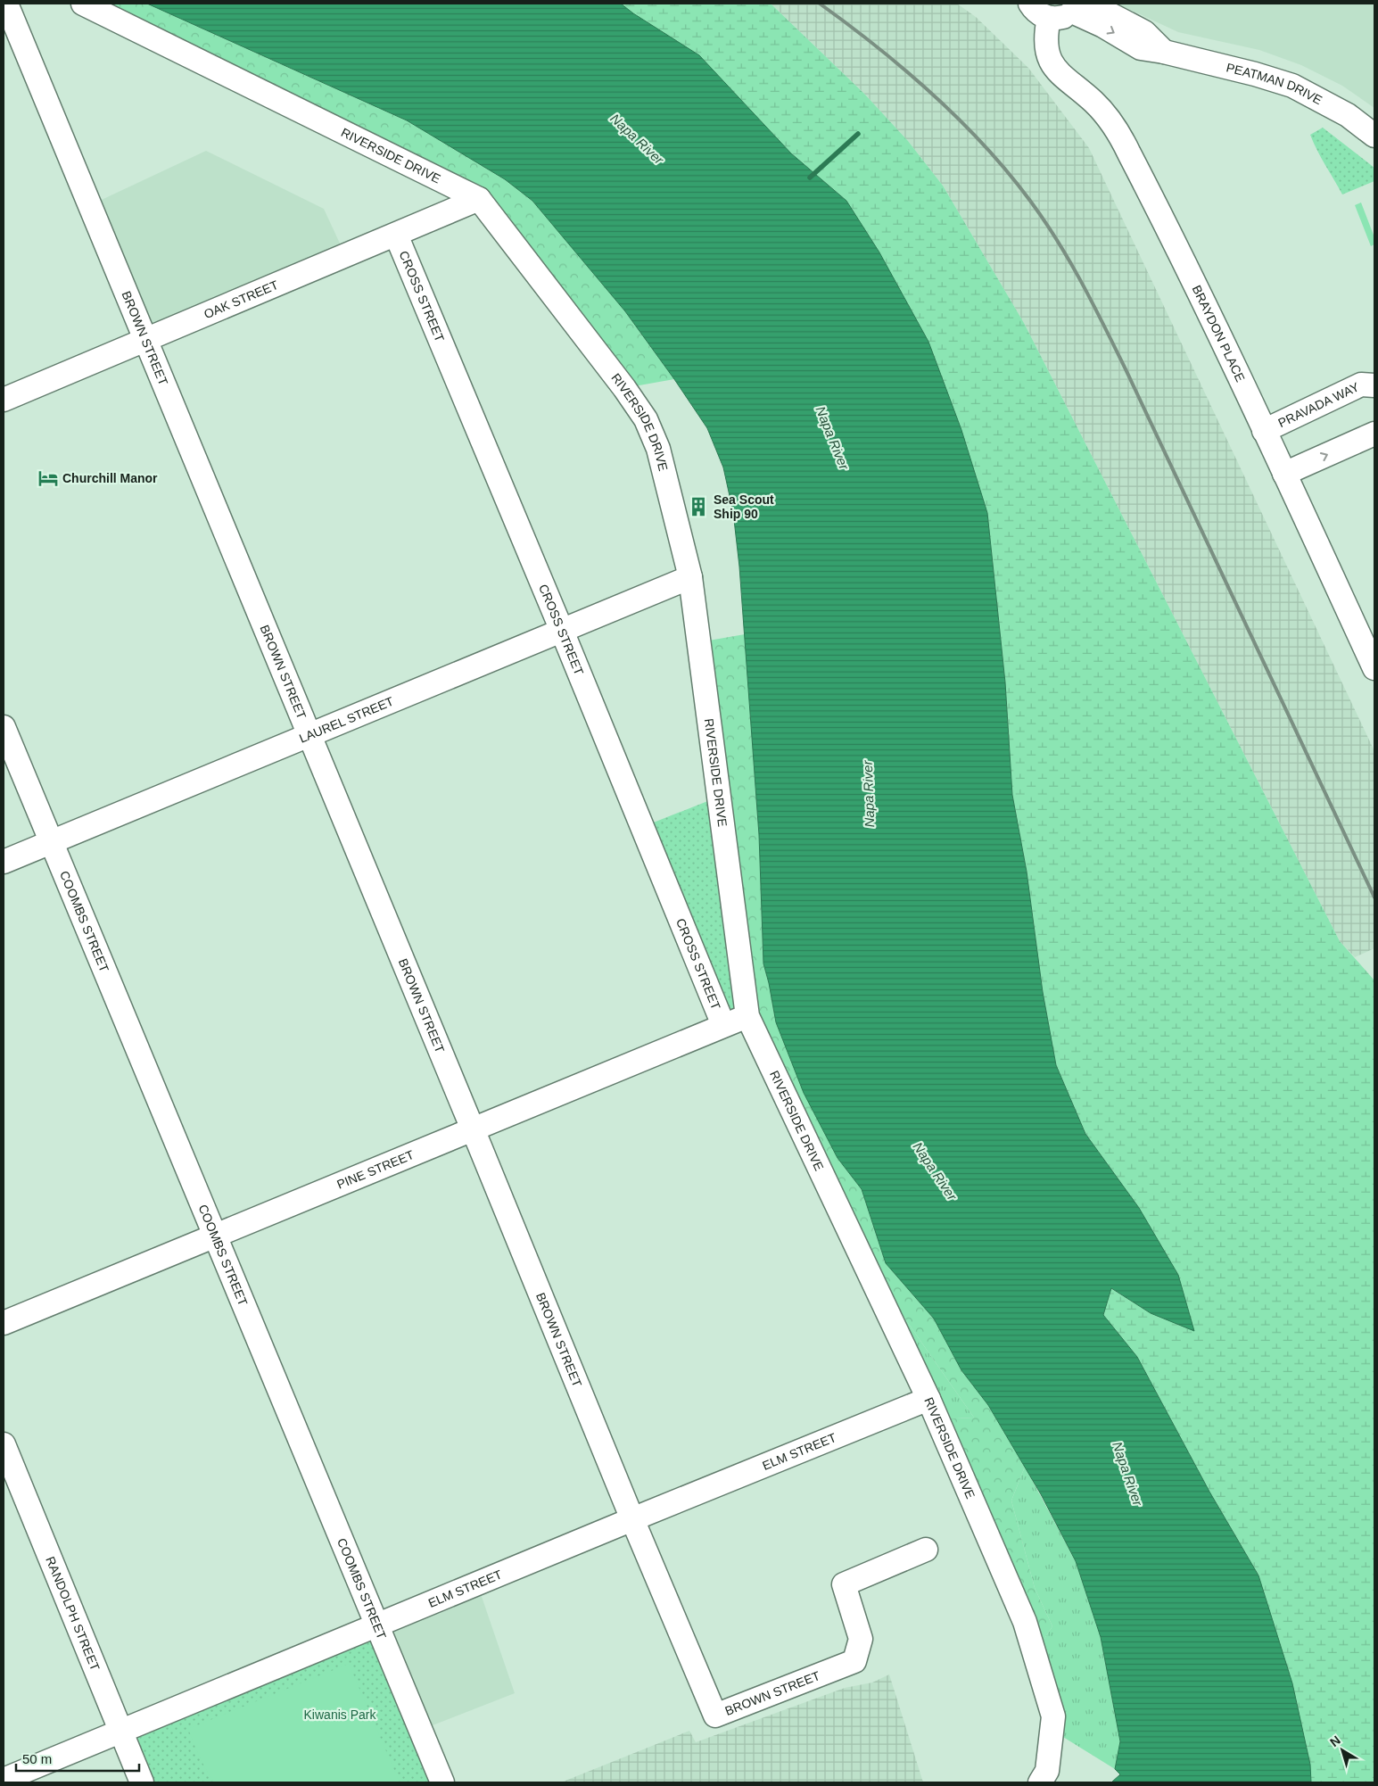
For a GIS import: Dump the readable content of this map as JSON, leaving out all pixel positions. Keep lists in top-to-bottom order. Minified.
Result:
{"streets":{"street":["PEATMAN DRIVE","RIVERSIDE DRIVE","CROSS STREET","OAK STREET","BRAYDON PLACE","BROWN STREET","PRAVADA WAY","LAUREL STREET","COOMBS STREET","PINE STREET","ELM STREET","RANDOLPH STREET"]},"crossings":[["RIVERSIDE DRIVE","OAK STREET"],["RIVERSIDE DRIVE","LAUREL STREET"],["RIVERSIDE DRIVE","PINE STREET"],["RIVERSIDE DRIVE","ELM STREET"],["CROSS STREET","OAK STREET"],["CROSS STREET","LAUREL STREET"],["CROSS STREET","PINE STREET"],["OAK STREET","BROWN STREET"],["BRAYDON PLACE","PRAVADA WAY"],["BROWN STREET","LAUREL STREET"],["BROWN STREET","PINE STREET"],["BROWN STREET","ELM STREET"],["LAUREL STREET","COOMBS STREET"],["COOMBS STREET","PINE STREET"],["COOMBS STREET","ELM STREET"],["ELM STREET","RANDOLPH STREET"]],"water":["Napa River"],"parks":["Kiwanis Park"],"places":{"hotel":["Churchill Manor"],"building":["Sea Scout Ship 90"]},"scale_bar":"50 m","north":"top left"}
